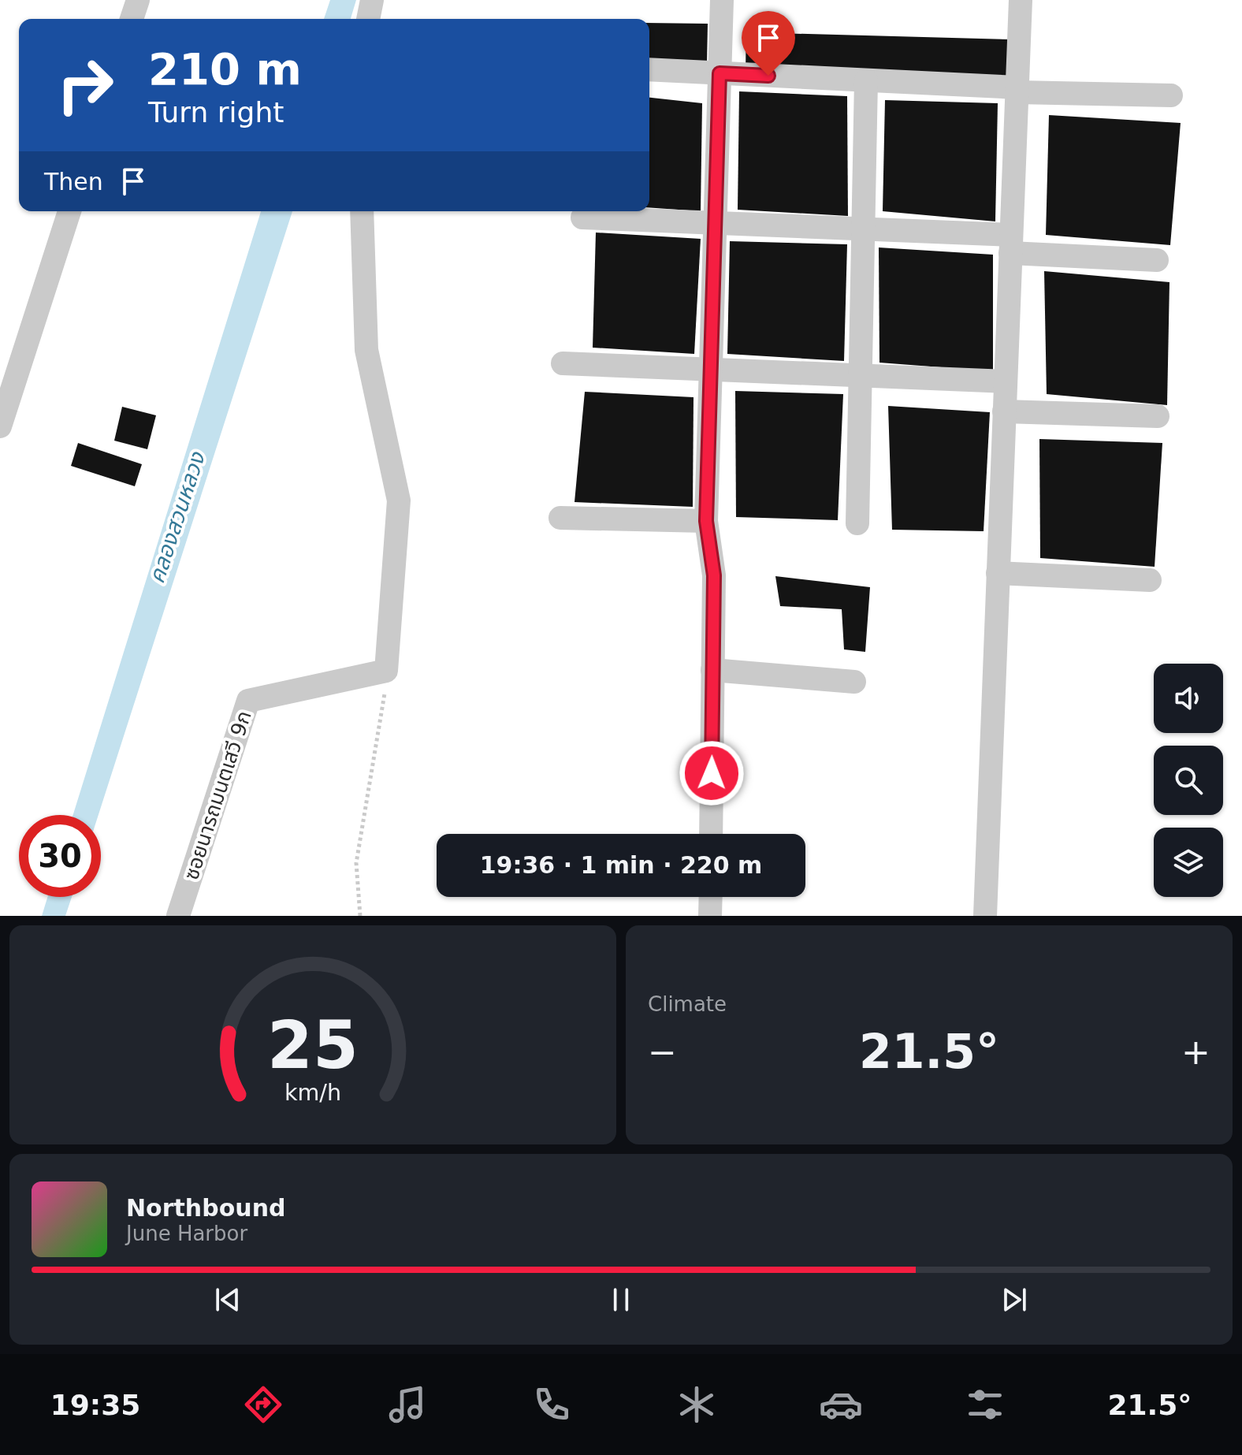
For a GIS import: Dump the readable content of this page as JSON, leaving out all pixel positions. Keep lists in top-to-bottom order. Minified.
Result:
{"streets":{"street":["ซอยนารถมนตเสวี 9ก"]},"water":["คลองสวนหลวง"],"page":{"turn":["210 m","Turn right"],"then":"Then","limit":"30","trip":"19:36 · 1 min · 220 m","tile":"Climate","heat":["−","21.5°","+"],"song":["Northbound","June Harbor"],"tabs":["19:35","21.5°"],"gauge":["25","km/h"]}}
